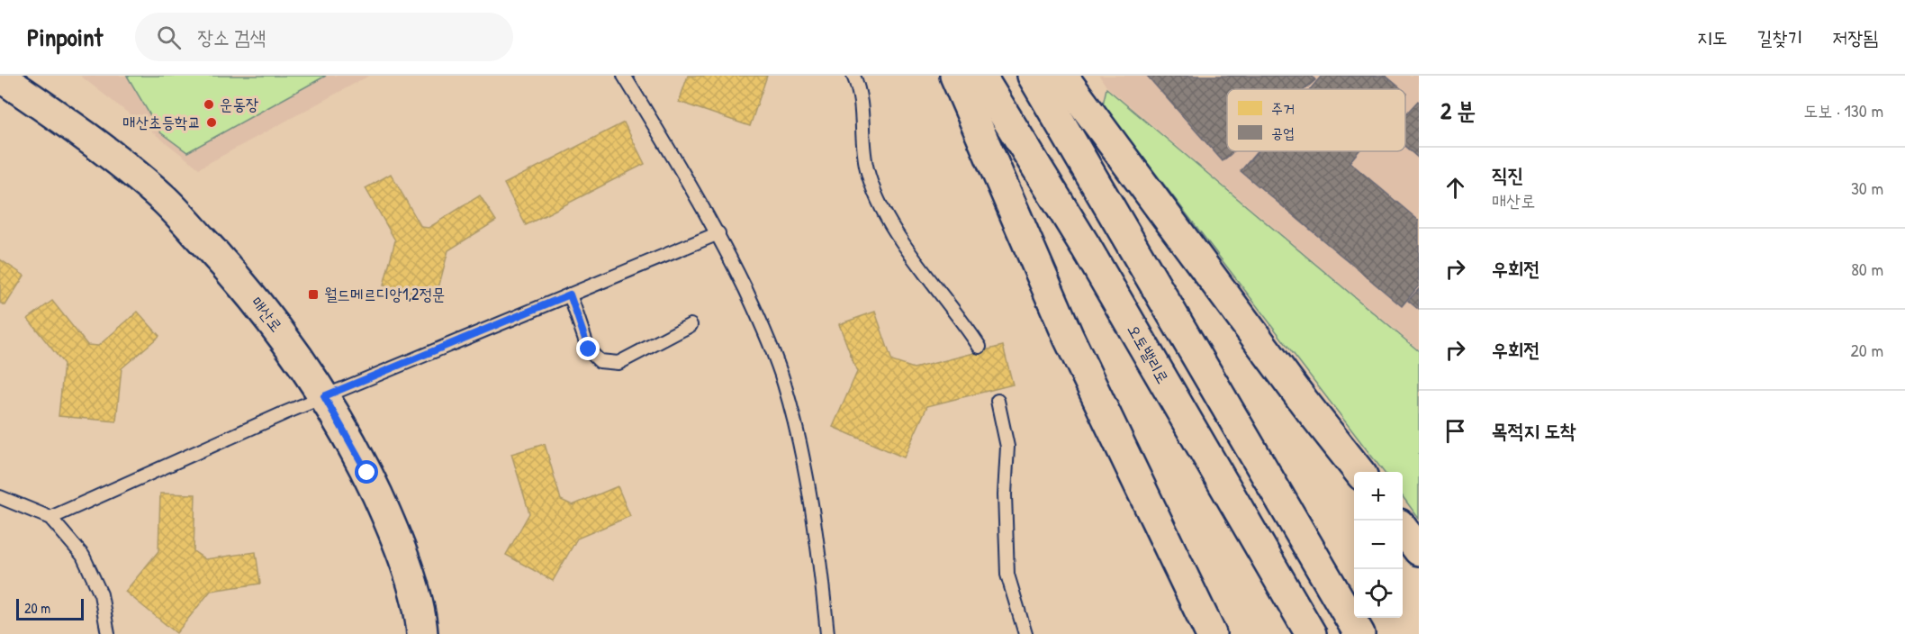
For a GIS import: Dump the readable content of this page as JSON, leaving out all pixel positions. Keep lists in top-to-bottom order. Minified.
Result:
{"streets":{"main road":["매산로","오토밸리로"]},"places":{"other":["운동장","매산초등학교"],"transit":["월드메르디앙1,2정문"]},"legend":["주거","공업"],"scale_bar":"20 m","page":{"header":"Pinpoint","search":"장소 검색","nav":["지도","길찾기","저장됨"],"heading":["2 분","도보 · 130 m"],"list":[["직진","매산로","30 m"],["우회전","80 m"],["우회전","20 m"],"목적지 도착"],"map_buttons":["+","−"],"scale":"20 m"}}
